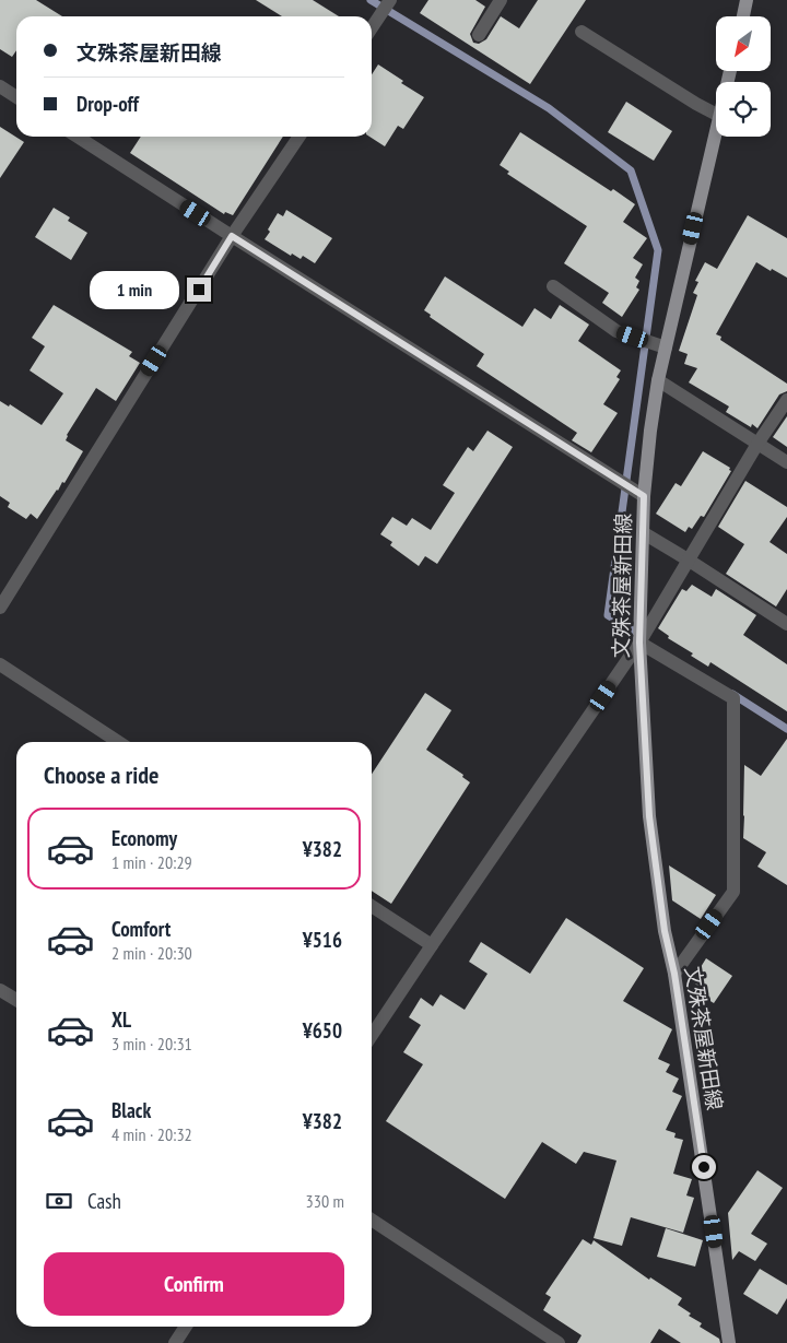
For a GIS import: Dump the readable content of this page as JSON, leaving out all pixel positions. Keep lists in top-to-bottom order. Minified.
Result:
{"streets":{"main road":["文殊茶屋新田線"]},"north":"bottom left","page":{"banner":["文殊茶屋新田線","Drop-off"],"bubble":"1 min","heading":"Choose a ride","list":[{"name":"Economy","note":"1 min · 20:29","value":"¥382"},{"name":"Comfort","note":"2 min · 20:30","value":"¥516"},{"name":"XL","note":"3 min · 20:31","value":"¥650"},{"name":"Black","note":"4 min · 20:32","value":"¥382"}],"pay":["Cash","330 m"],"buttons":"Confirm"}}
